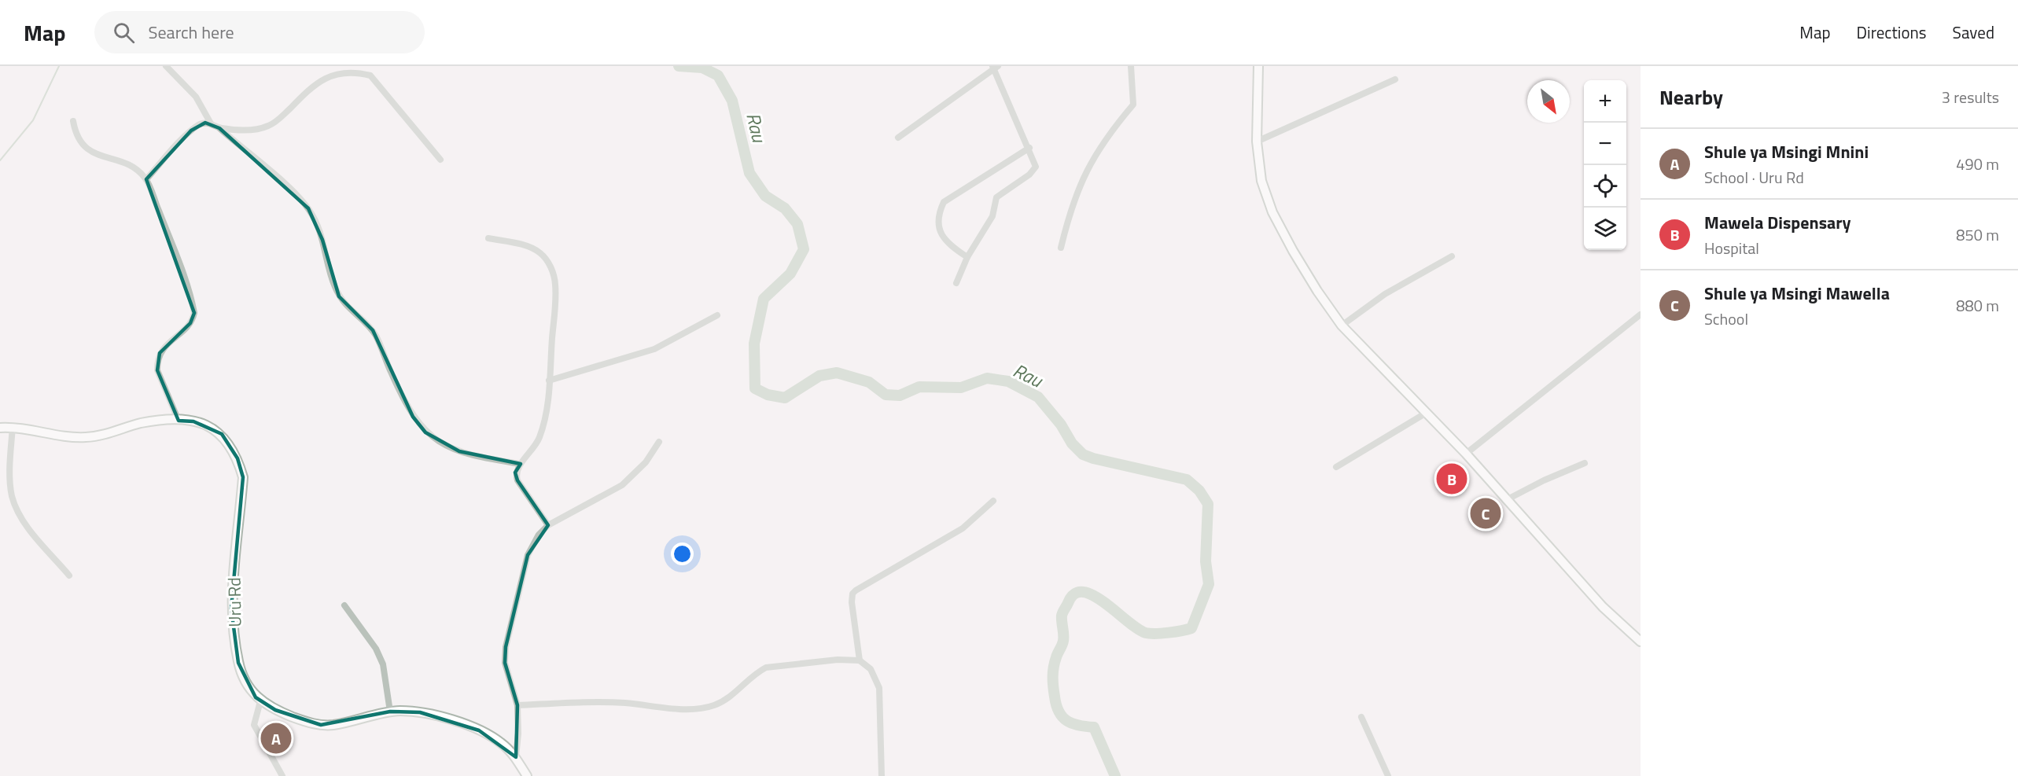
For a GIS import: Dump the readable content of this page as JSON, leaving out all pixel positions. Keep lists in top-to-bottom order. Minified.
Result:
{"streets":{"street":["Uru Rd"]},"water":["Rau"],"north":"bottom right","page":{"header":"Map","search":"Search here","nav":["Map","Directions","Saved"],"heading":["Nearby","3 results"],"map_buttons":["+","−"],"list":[{"mark":"A","name":"Shule ya Msingi Mnini","note":"School · Uru Rd","value":"490 m"},{"mark":"B","name":"Mawela Dispensary","note":"Hospital","value":"850 m"},{"mark":"C","name":"Shule ya Msingi Mawella","note":"School","value":"880 m"}],"pins":["B","C","A"]}}
